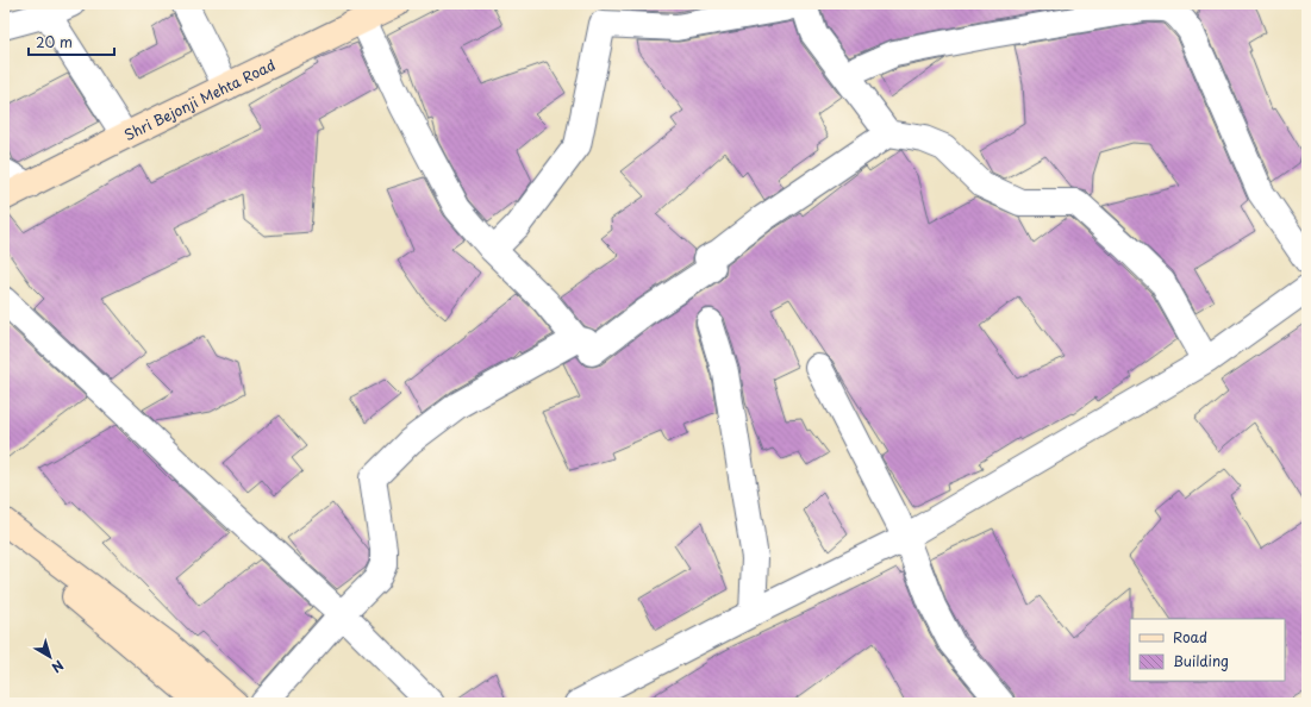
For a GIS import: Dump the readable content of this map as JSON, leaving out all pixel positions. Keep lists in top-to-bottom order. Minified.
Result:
{"streets":{"main road":["Shri Bejonji Mehta Road"]},"legend":["Road","Building"],"scale_bar":"20 m","north":"bottom right"}
